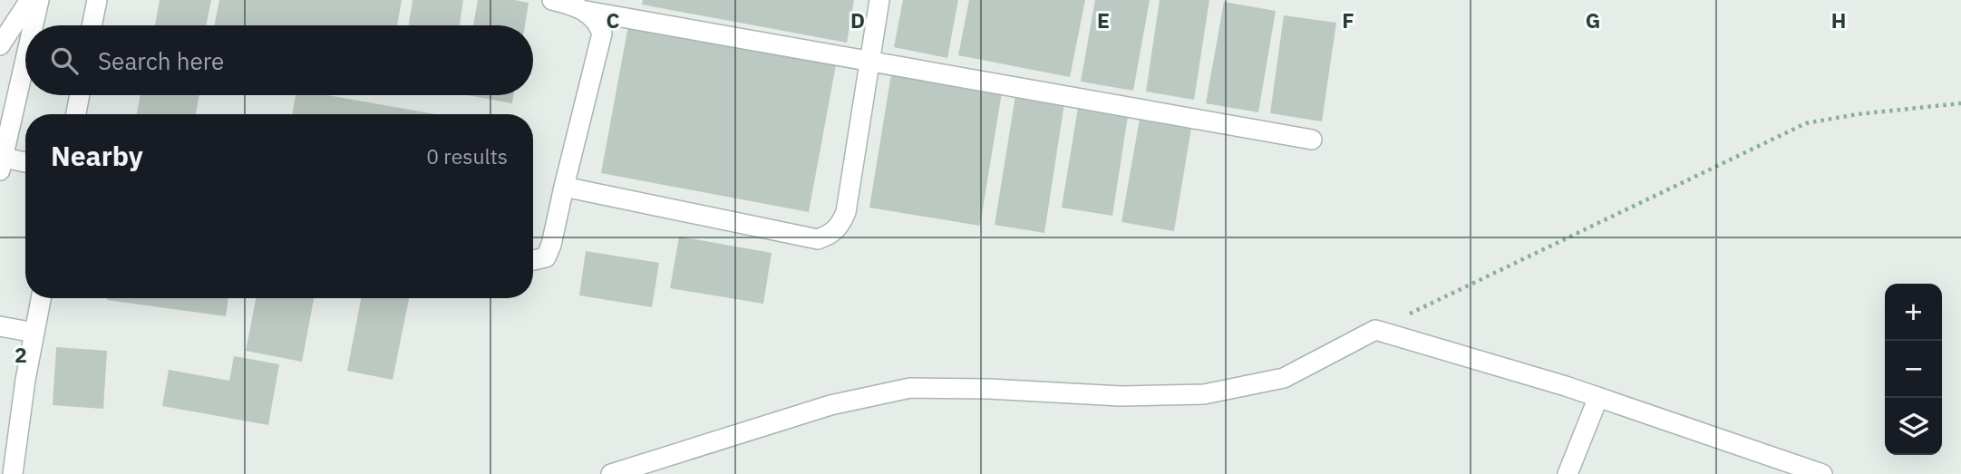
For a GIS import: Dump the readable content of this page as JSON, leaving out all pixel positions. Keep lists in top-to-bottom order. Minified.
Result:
{"page":{"search":"Search here","heading":["Nearby","0 results"],"map_buttons":["+","−"]},"grid":{"columns":["C","D","E","F","G","H"],"rows":["2"]}}
